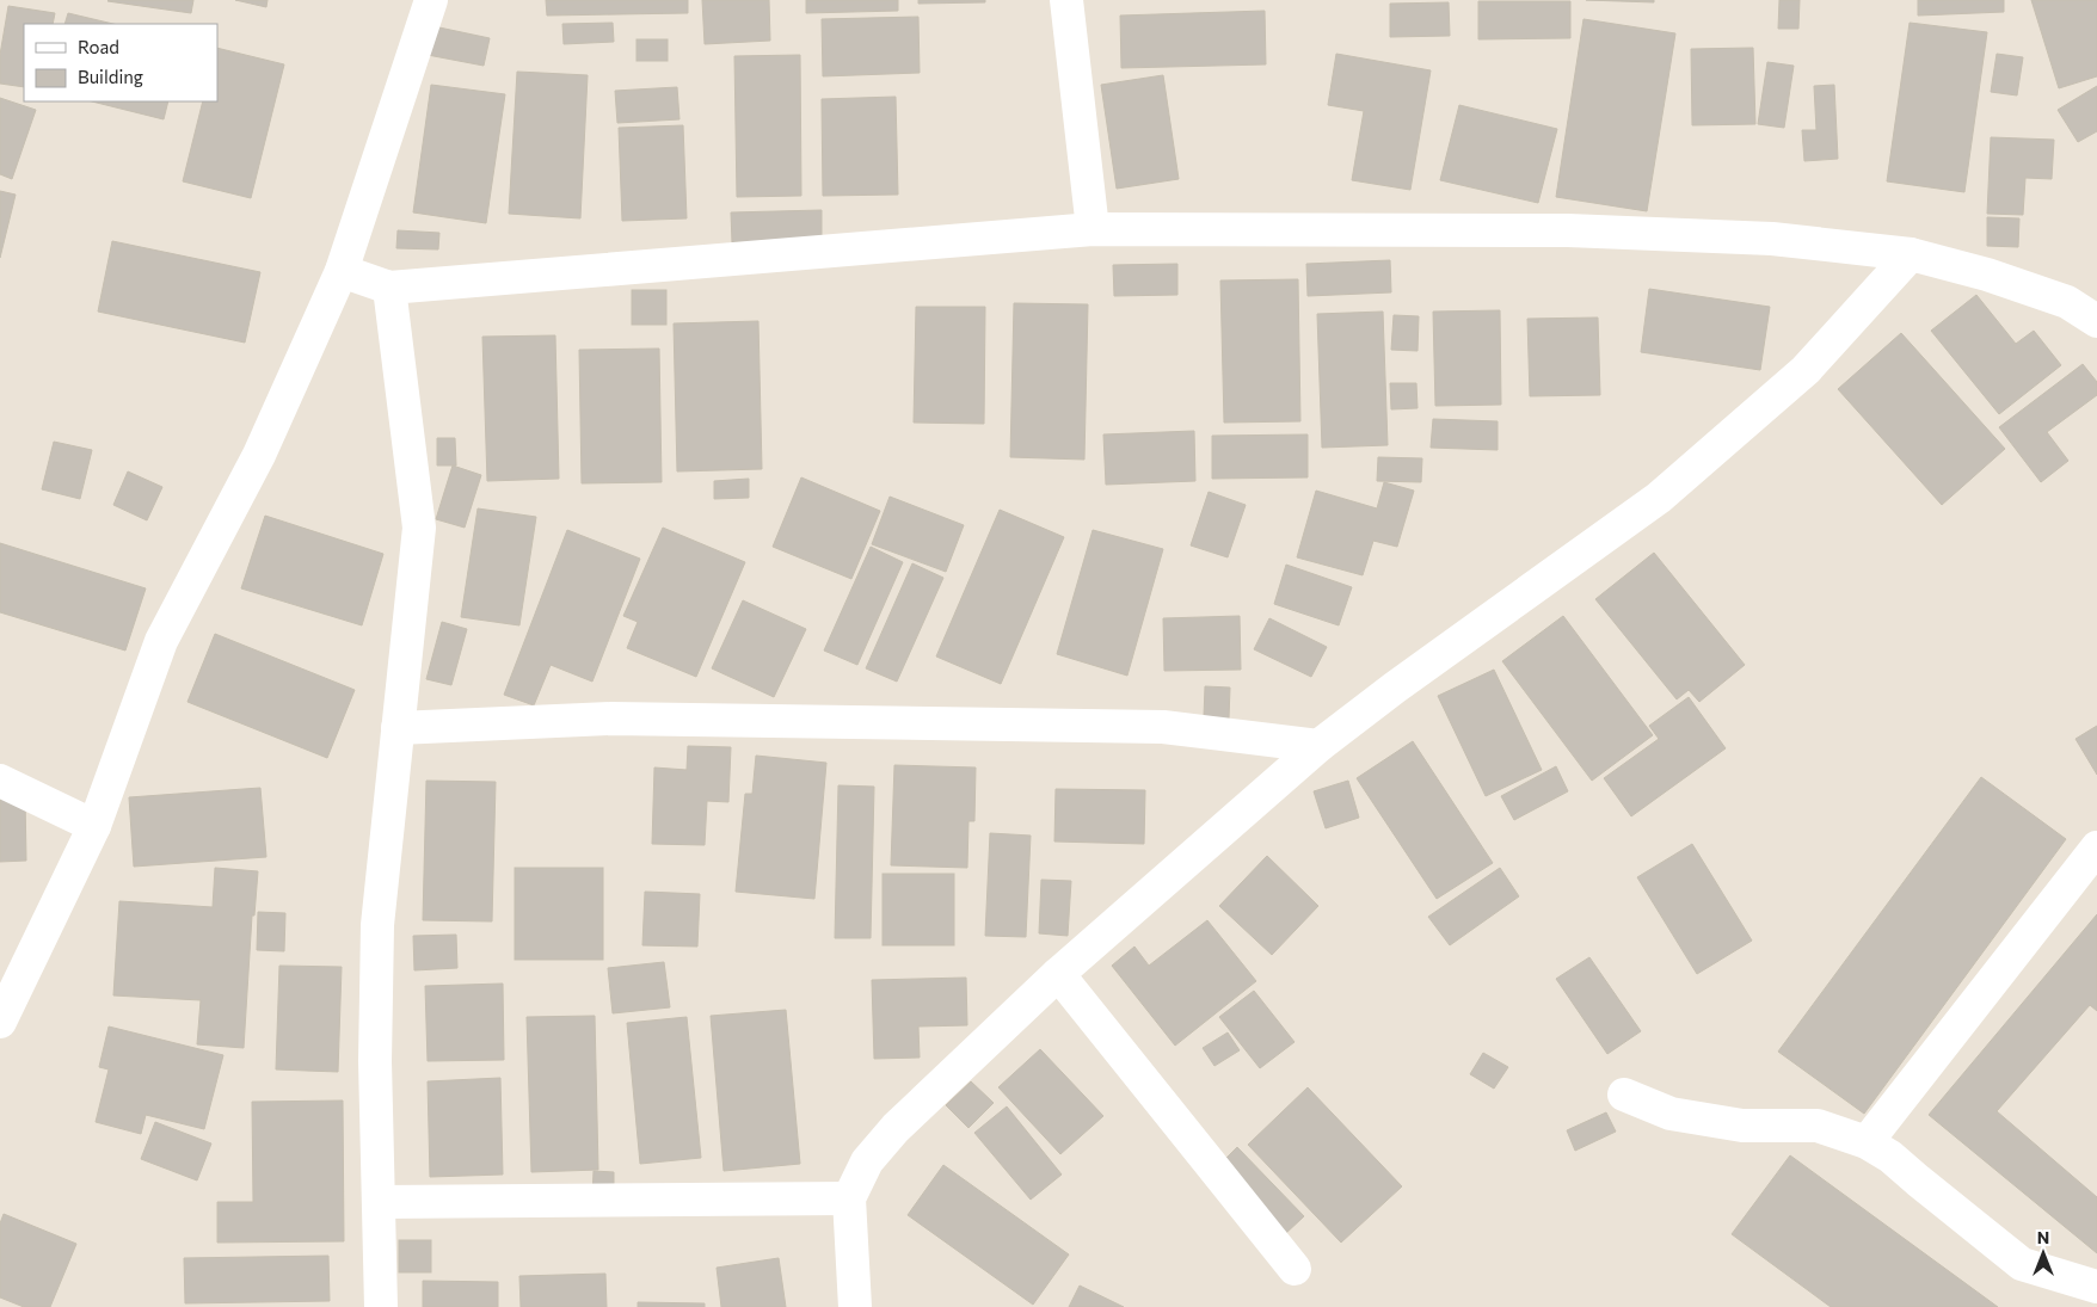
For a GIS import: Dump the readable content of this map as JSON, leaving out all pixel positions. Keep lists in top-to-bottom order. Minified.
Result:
{"legend":["Road","Building"],"north":"top"}
